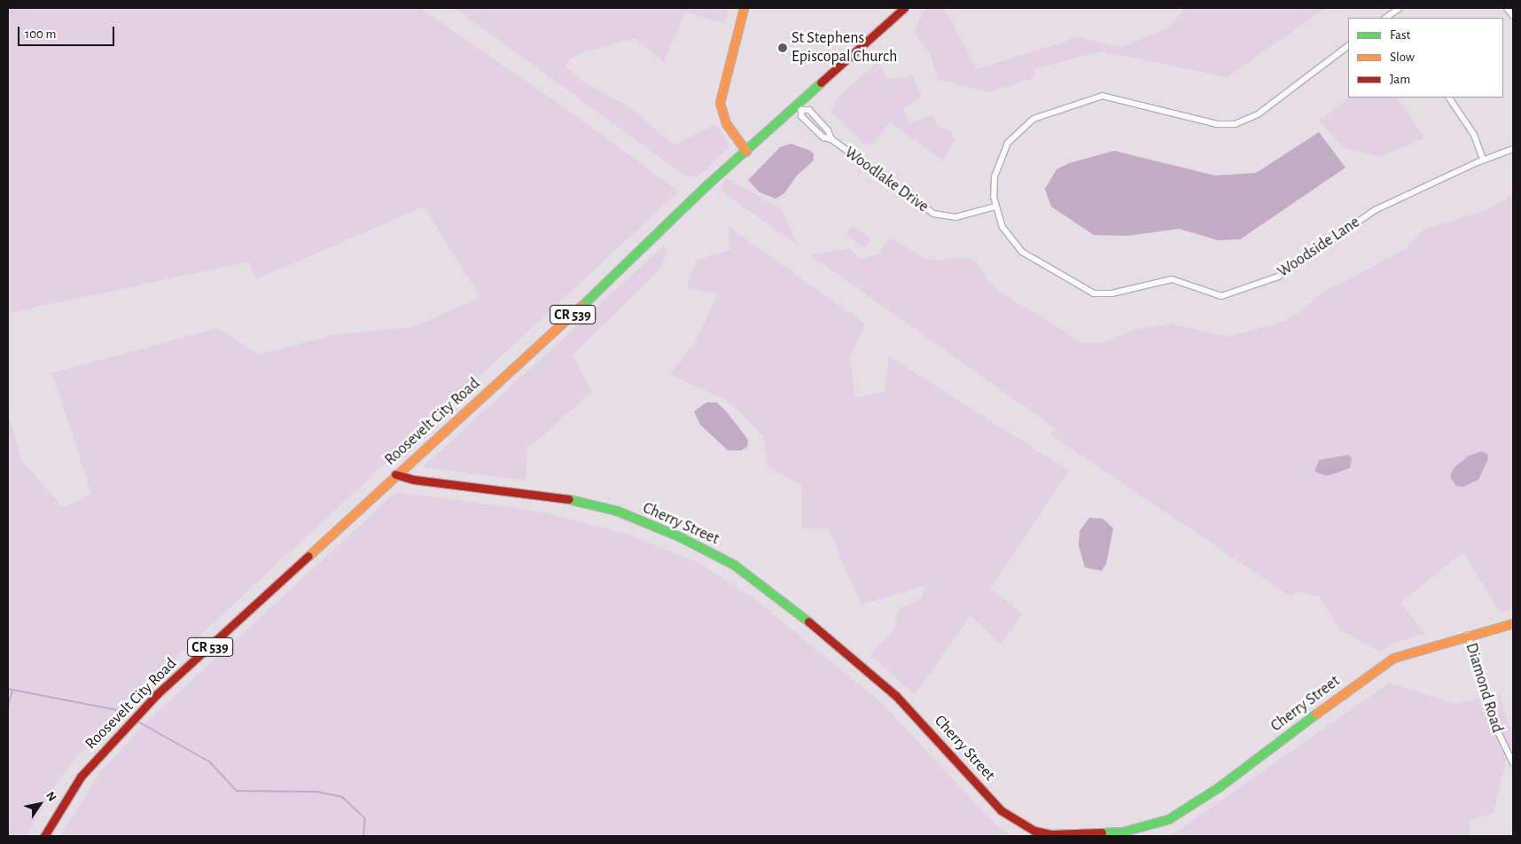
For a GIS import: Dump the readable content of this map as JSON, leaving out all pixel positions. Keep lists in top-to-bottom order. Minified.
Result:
{"streets":{"street":["Woodlake Drive","Woodside Lane","CR 539","Roosevelt City Road","Cherry Street","Diamond Road"]},"crossings":[["Woodlake Drive","Woodside Lane"],["Woodlake Drive","CR 539"],["CR 539","Roosevelt City Road"],["Roosevelt City Road","Cherry Street"],["Cherry Street","Diamond Road"]],"places":["St Stephens Episcopal Church"],"legend":["Fast","Slow","Jam"],"scale_bar":"100 m","north":"top right"}
